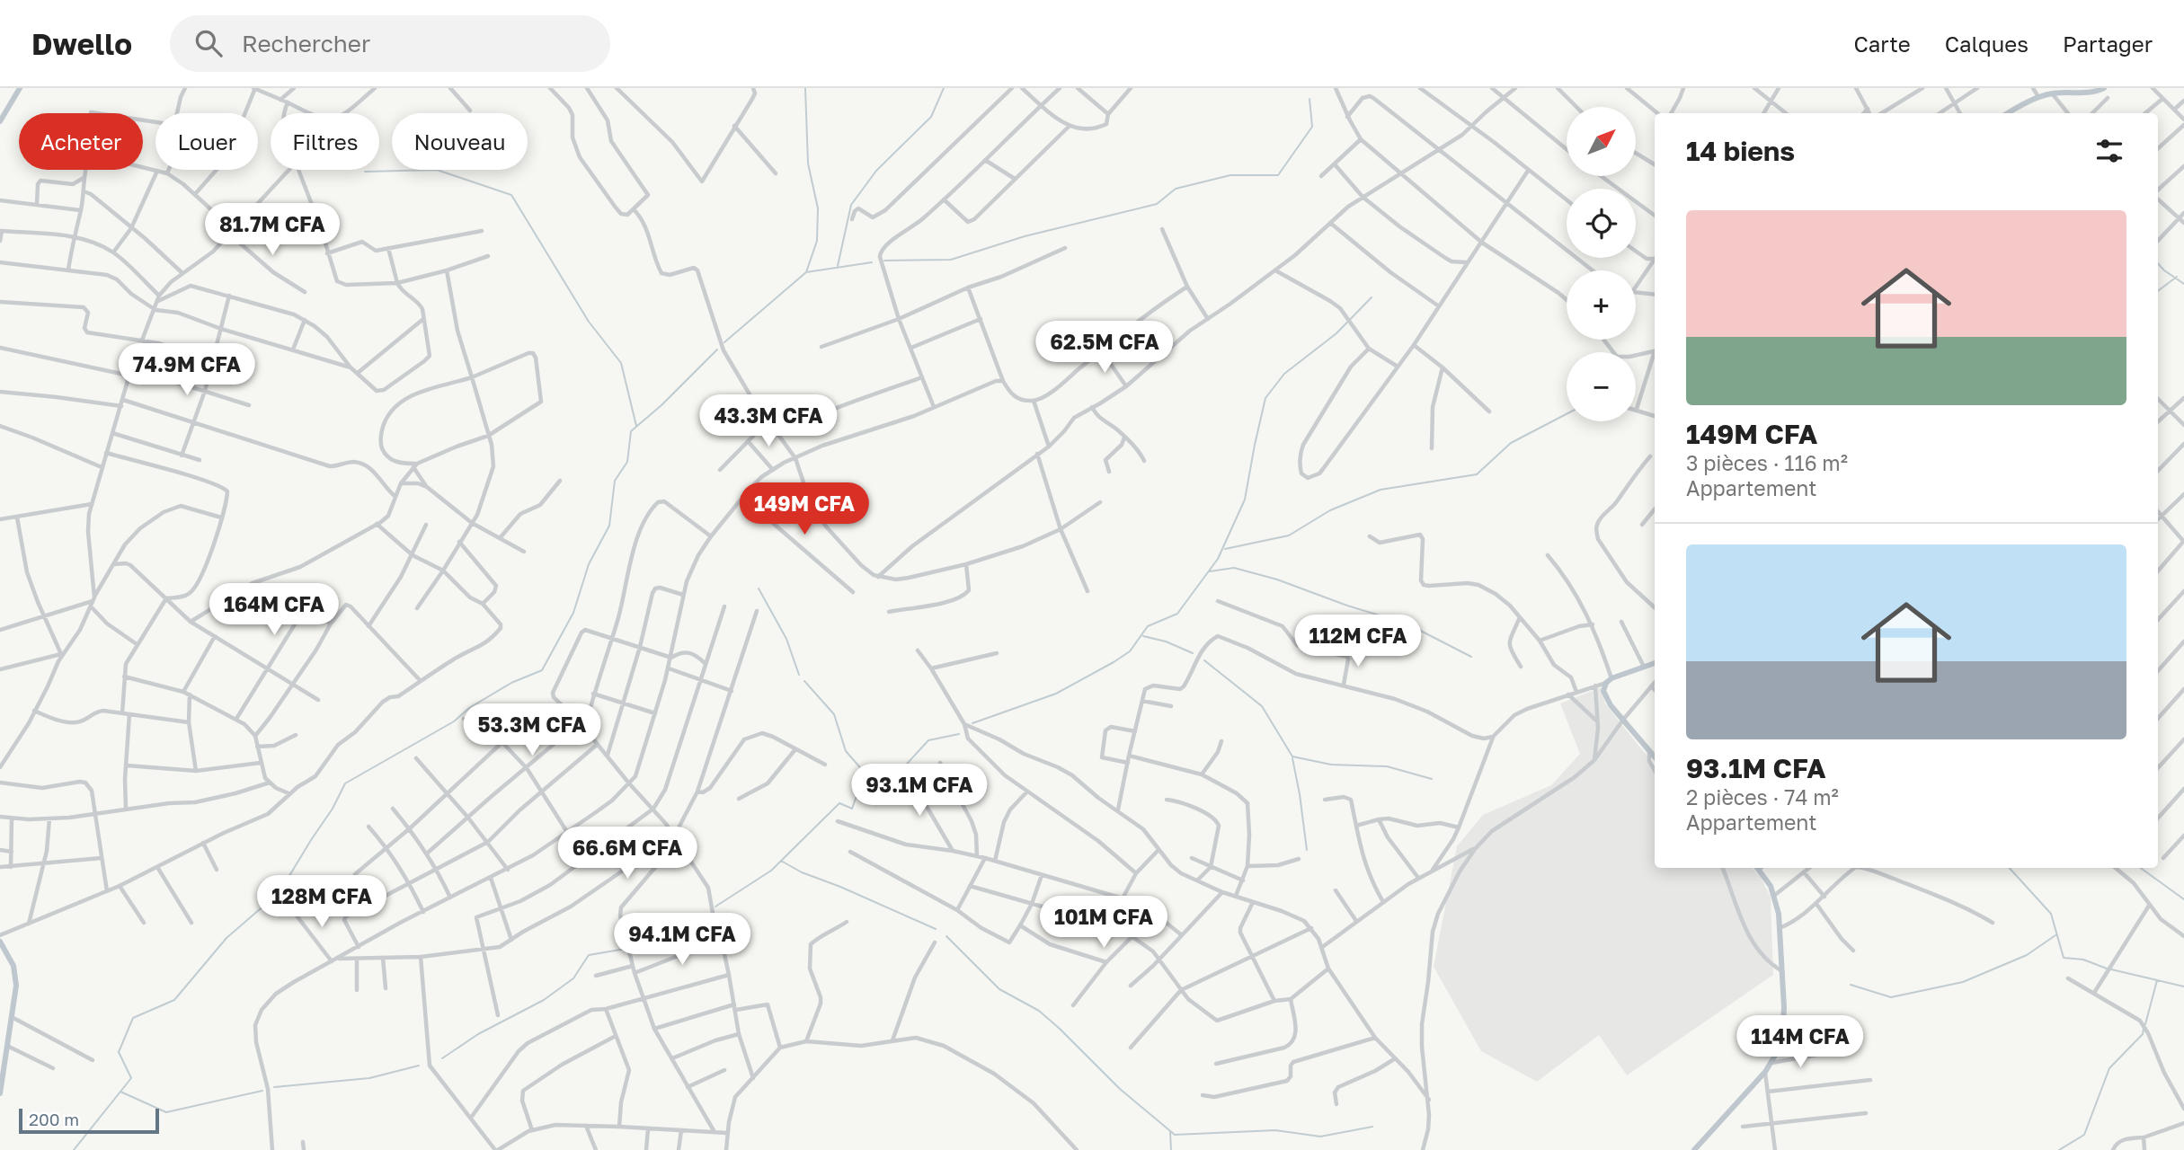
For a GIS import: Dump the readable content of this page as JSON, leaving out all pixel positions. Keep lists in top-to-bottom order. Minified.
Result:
{"scale_bar":"200 m","north":"top right","page":{"header":"Dwello","search":"Rechercher","nav":["Carte","Calques","Partager"],"map_buttons":["+","−"],"chip":["Acheter","Louer","Filtres","Nouveau"],"heading":"14 biens","list":[{"name":"149M CFA","note":"3 pièces · 116 m² · Appartement"},{"name":"93.1M CFA","note":"2 pièces · 74 m² · Appartement"}],"price":["81.7M CFA","62.5M CFA","74.9M CFA","43.3M CFA","149M CFA","164M CFA","112M CFA","53.3M CFA","93.1M CFA","66.6M CFA","128M CFA","101M CFA","94.1M CFA","114M CFA"],"scale":"200 m"}}
